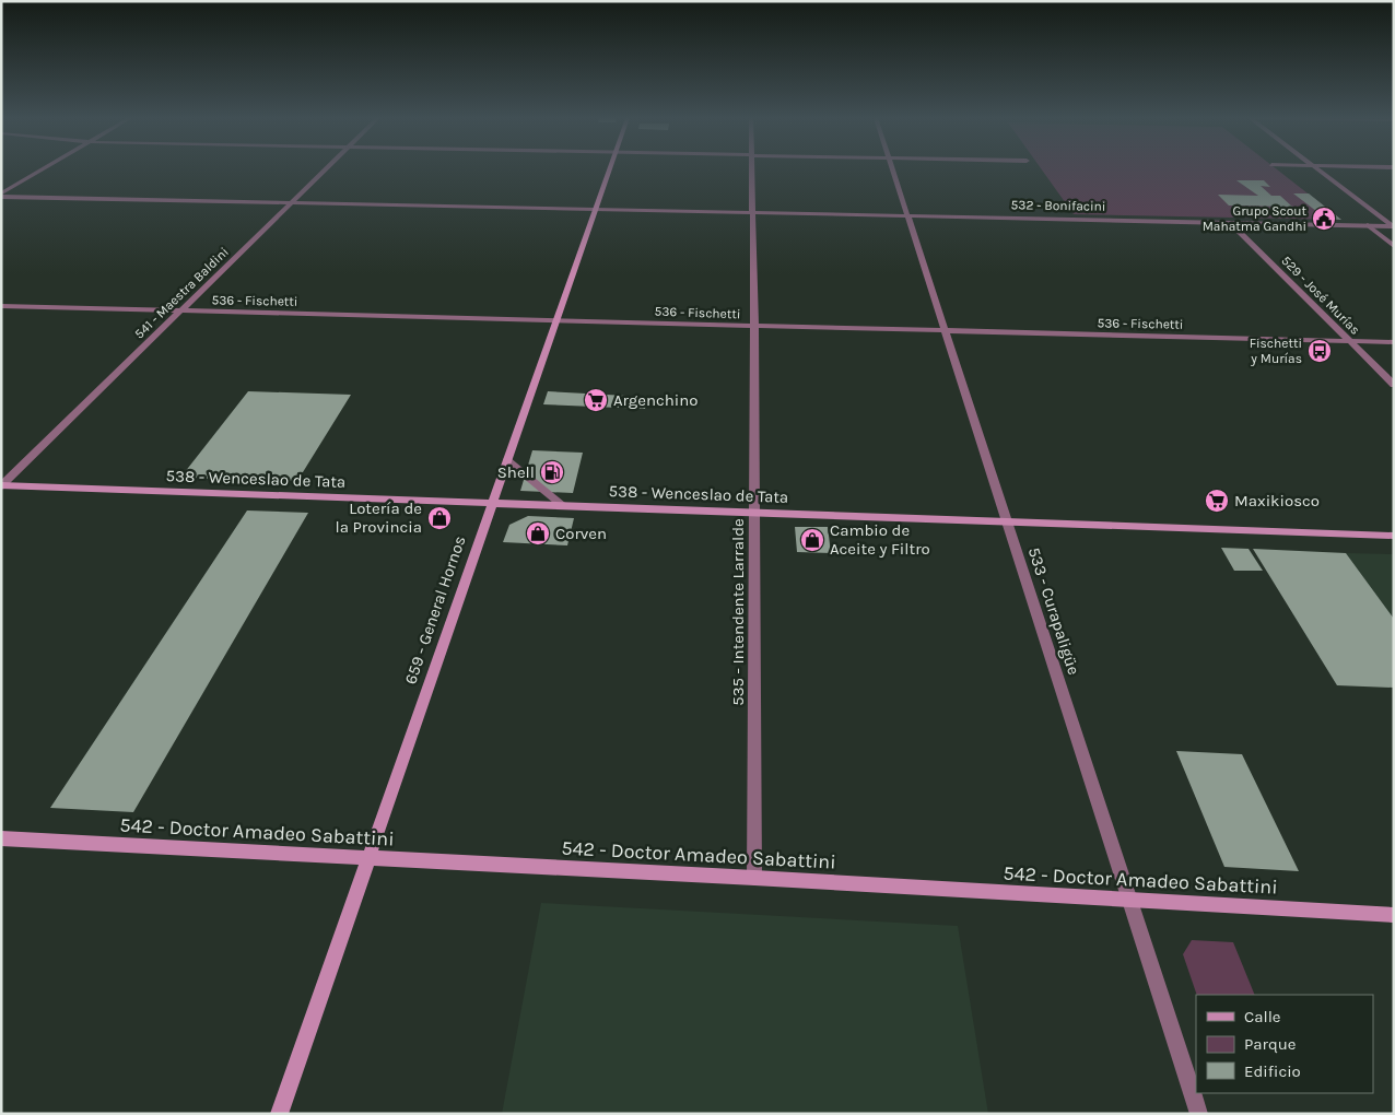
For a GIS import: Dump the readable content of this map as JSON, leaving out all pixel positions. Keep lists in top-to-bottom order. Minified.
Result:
{"streets":{"street":["532 - Bonifacini","541 - Maestra Baldini","529 - José Murías","536 - Fischetti","538 - Wenceslao de Tata","659 - General Hornos","533 - Curapaligüe","535 - Intendente Larralde","542 - Doctor Amadeo Sabattini"]},"crossings":[["532 - Bonifacini","541 - Maestra Baldini"],["532 - Bonifacini","529 - José Murías"],["532 - Bonifacini","659 - General Hornos"],["532 - Bonifacini","533 - Curapaligüe"],["532 - Bonifacini","535 - Intendente Larralde"],["541 - Maestra Baldini","536 - Fischetti"],["541 - Maestra Baldini","538 - Wenceslao de Tata"],["529 - José Murías","536 - Fischetti"],["536 - Fischetti","659 - General Hornos"],["536 - Fischetti","533 - Curapaligüe"],["536 - Fischetti","535 - Intendente Larralde"],["538 - Wenceslao de Tata","659 - General Hornos"],["538 - Wenceslao de Tata","533 - Curapaligüe"],["538 - Wenceslao de Tata","535 - Intendente Larralde"],["659 - General Hornos","542 - Doctor Amadeo Sabattini"],["533 - Curapaligüe","542 - Doctor Amadeo Sabattini"],["535 - Intendente Larralde","542 - Doctor Amadeo Sabattini"]],"places":{"public building":["Grupo Scout Mahatma Gandhi"],"bus stop":["Fischetti y Murías"],"supermarket":["Argenchino","Maxikiosco"],"fuel station":["Shell"],"shop":["Lotería de la Provincia","Corven","Cambio de Aceite y Filtro"]},"legend":["Calle","Parque","Edificio"]}
